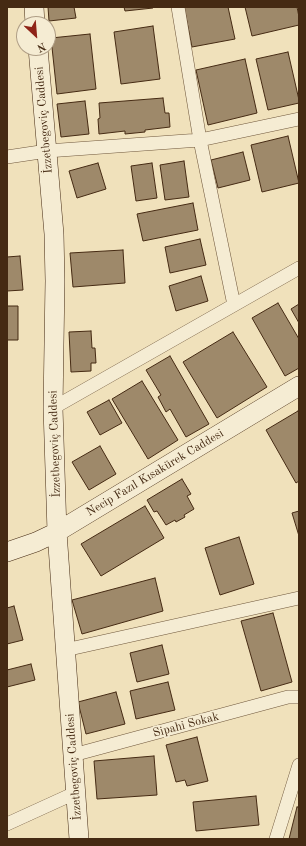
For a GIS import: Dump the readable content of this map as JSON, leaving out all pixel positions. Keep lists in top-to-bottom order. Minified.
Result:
{"streets":{"street":["İzzetbegoviç Caddesi","Necip Fazıl Kısakürek Caddesi","Sipahi Sokak"]},"crossings":[["İzzetbegoviç Caddesi","Necip Fazıl Kısakürek Caddesi"],["İzzetbegoviç Caddesi","Sipahi Sokak"]],"north":"bottom right"}
